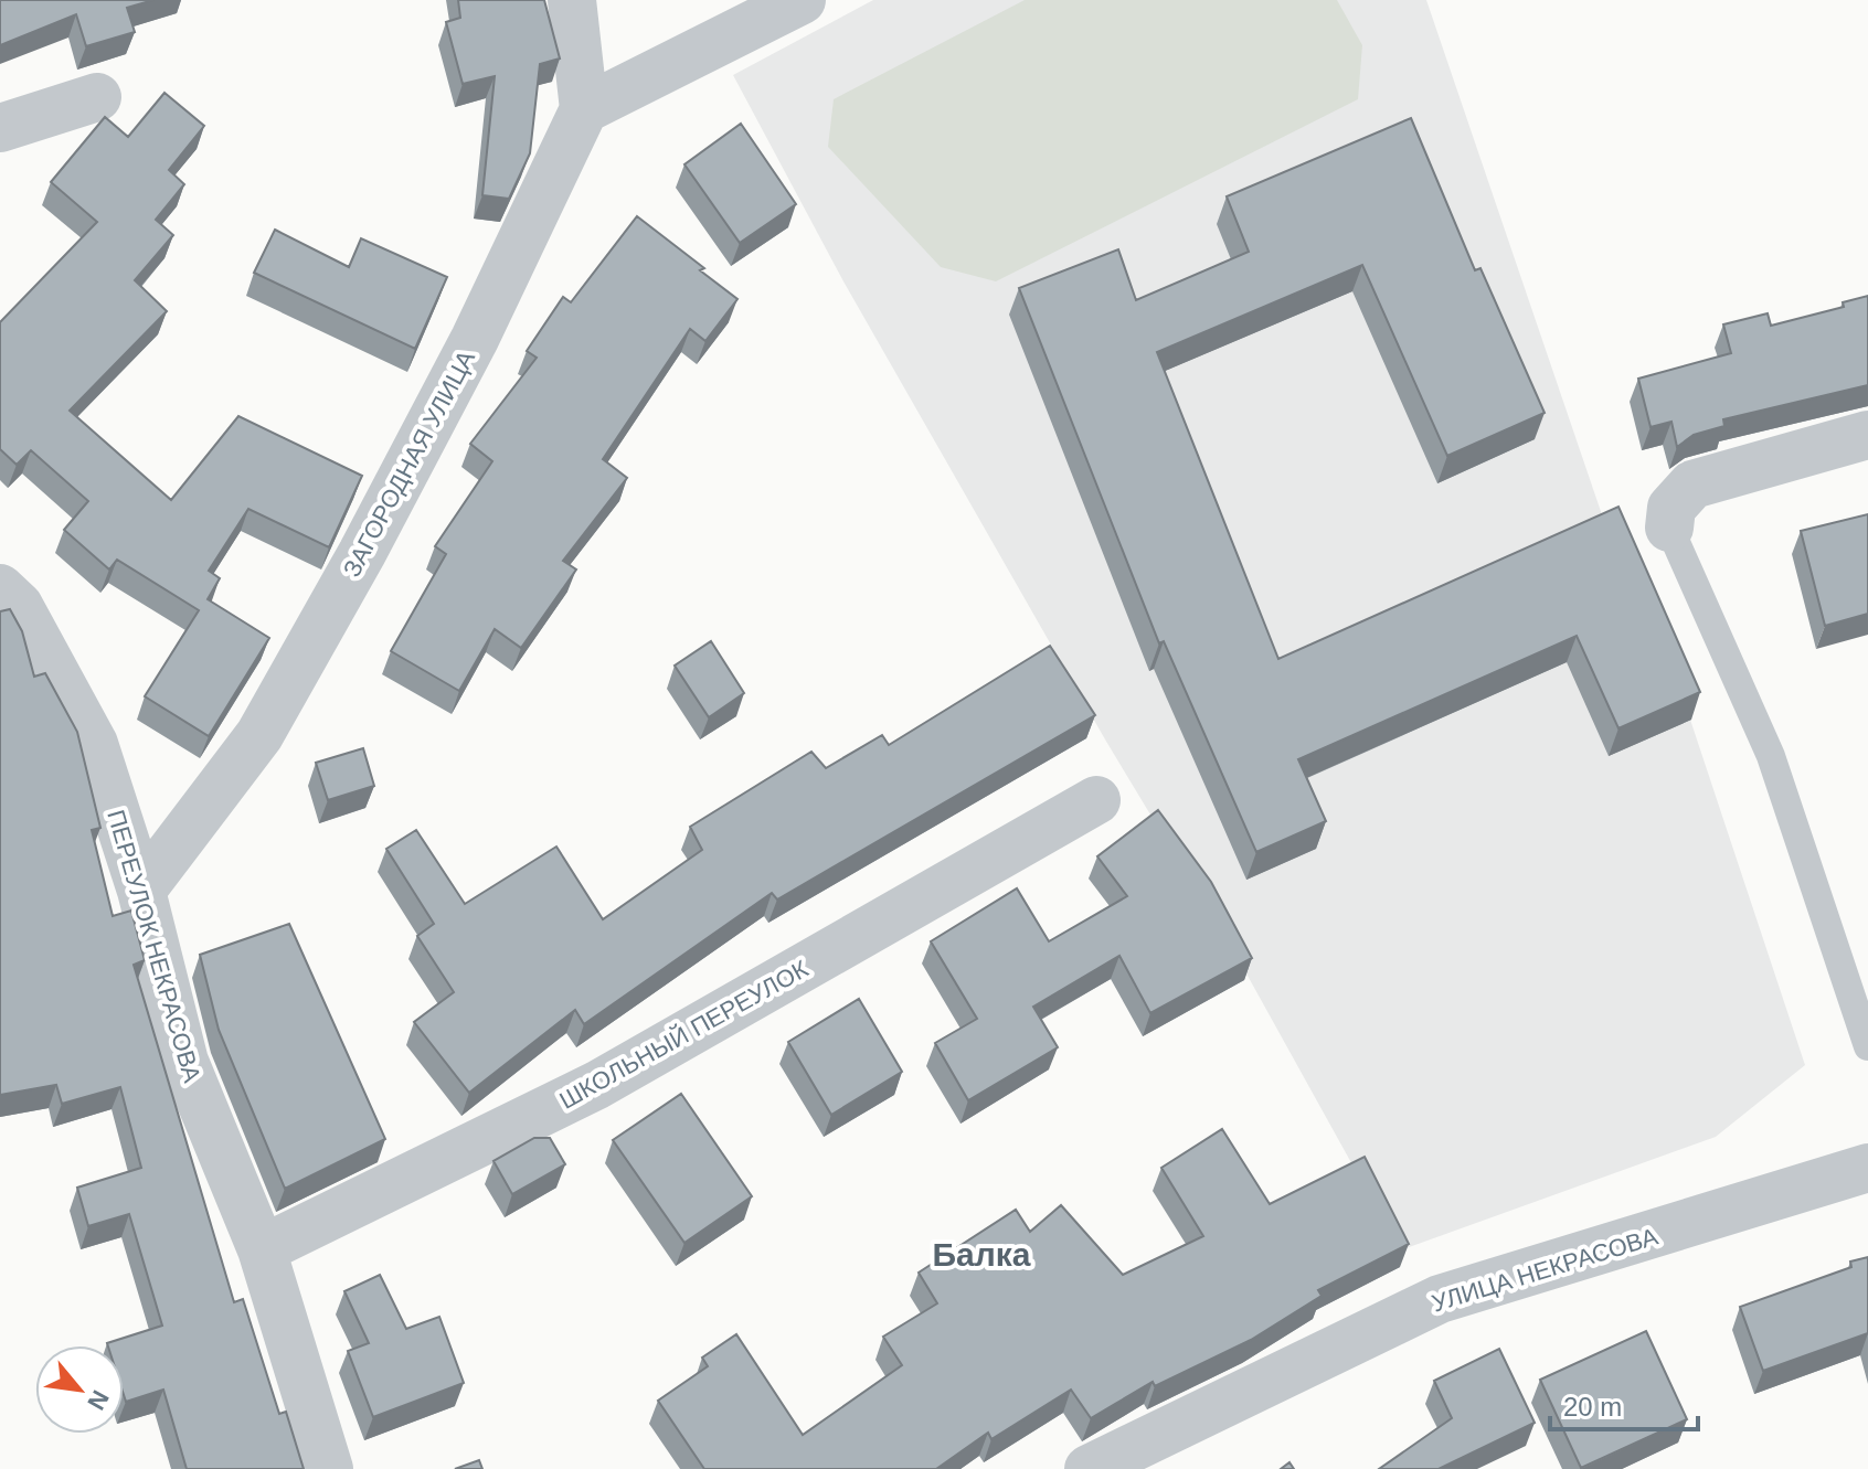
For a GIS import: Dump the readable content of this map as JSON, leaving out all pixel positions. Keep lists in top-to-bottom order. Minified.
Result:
{"streets":{"street":["ЗАГОРОДНАЯ УЛИЦА","ПЕРЕУЛОК НЕКРАСОВА","ШКОЛЬНЫЙ ПЕРЕУЛОК","УЛИЦА НЕКРАСОВА"]},"crossings":[["ЗАГОРОДНАЯ УЛИЦА","ПЕРЕУЛОК НЕКРАСОВА"],["ПЕРЕУЛОК НЕКРАСОВА","ШКОЛЬНЫЙ ПЕРЕУЛОК"]],"districts":["Балка"],"scale_bar":"20 m","north":"bottom right"}
